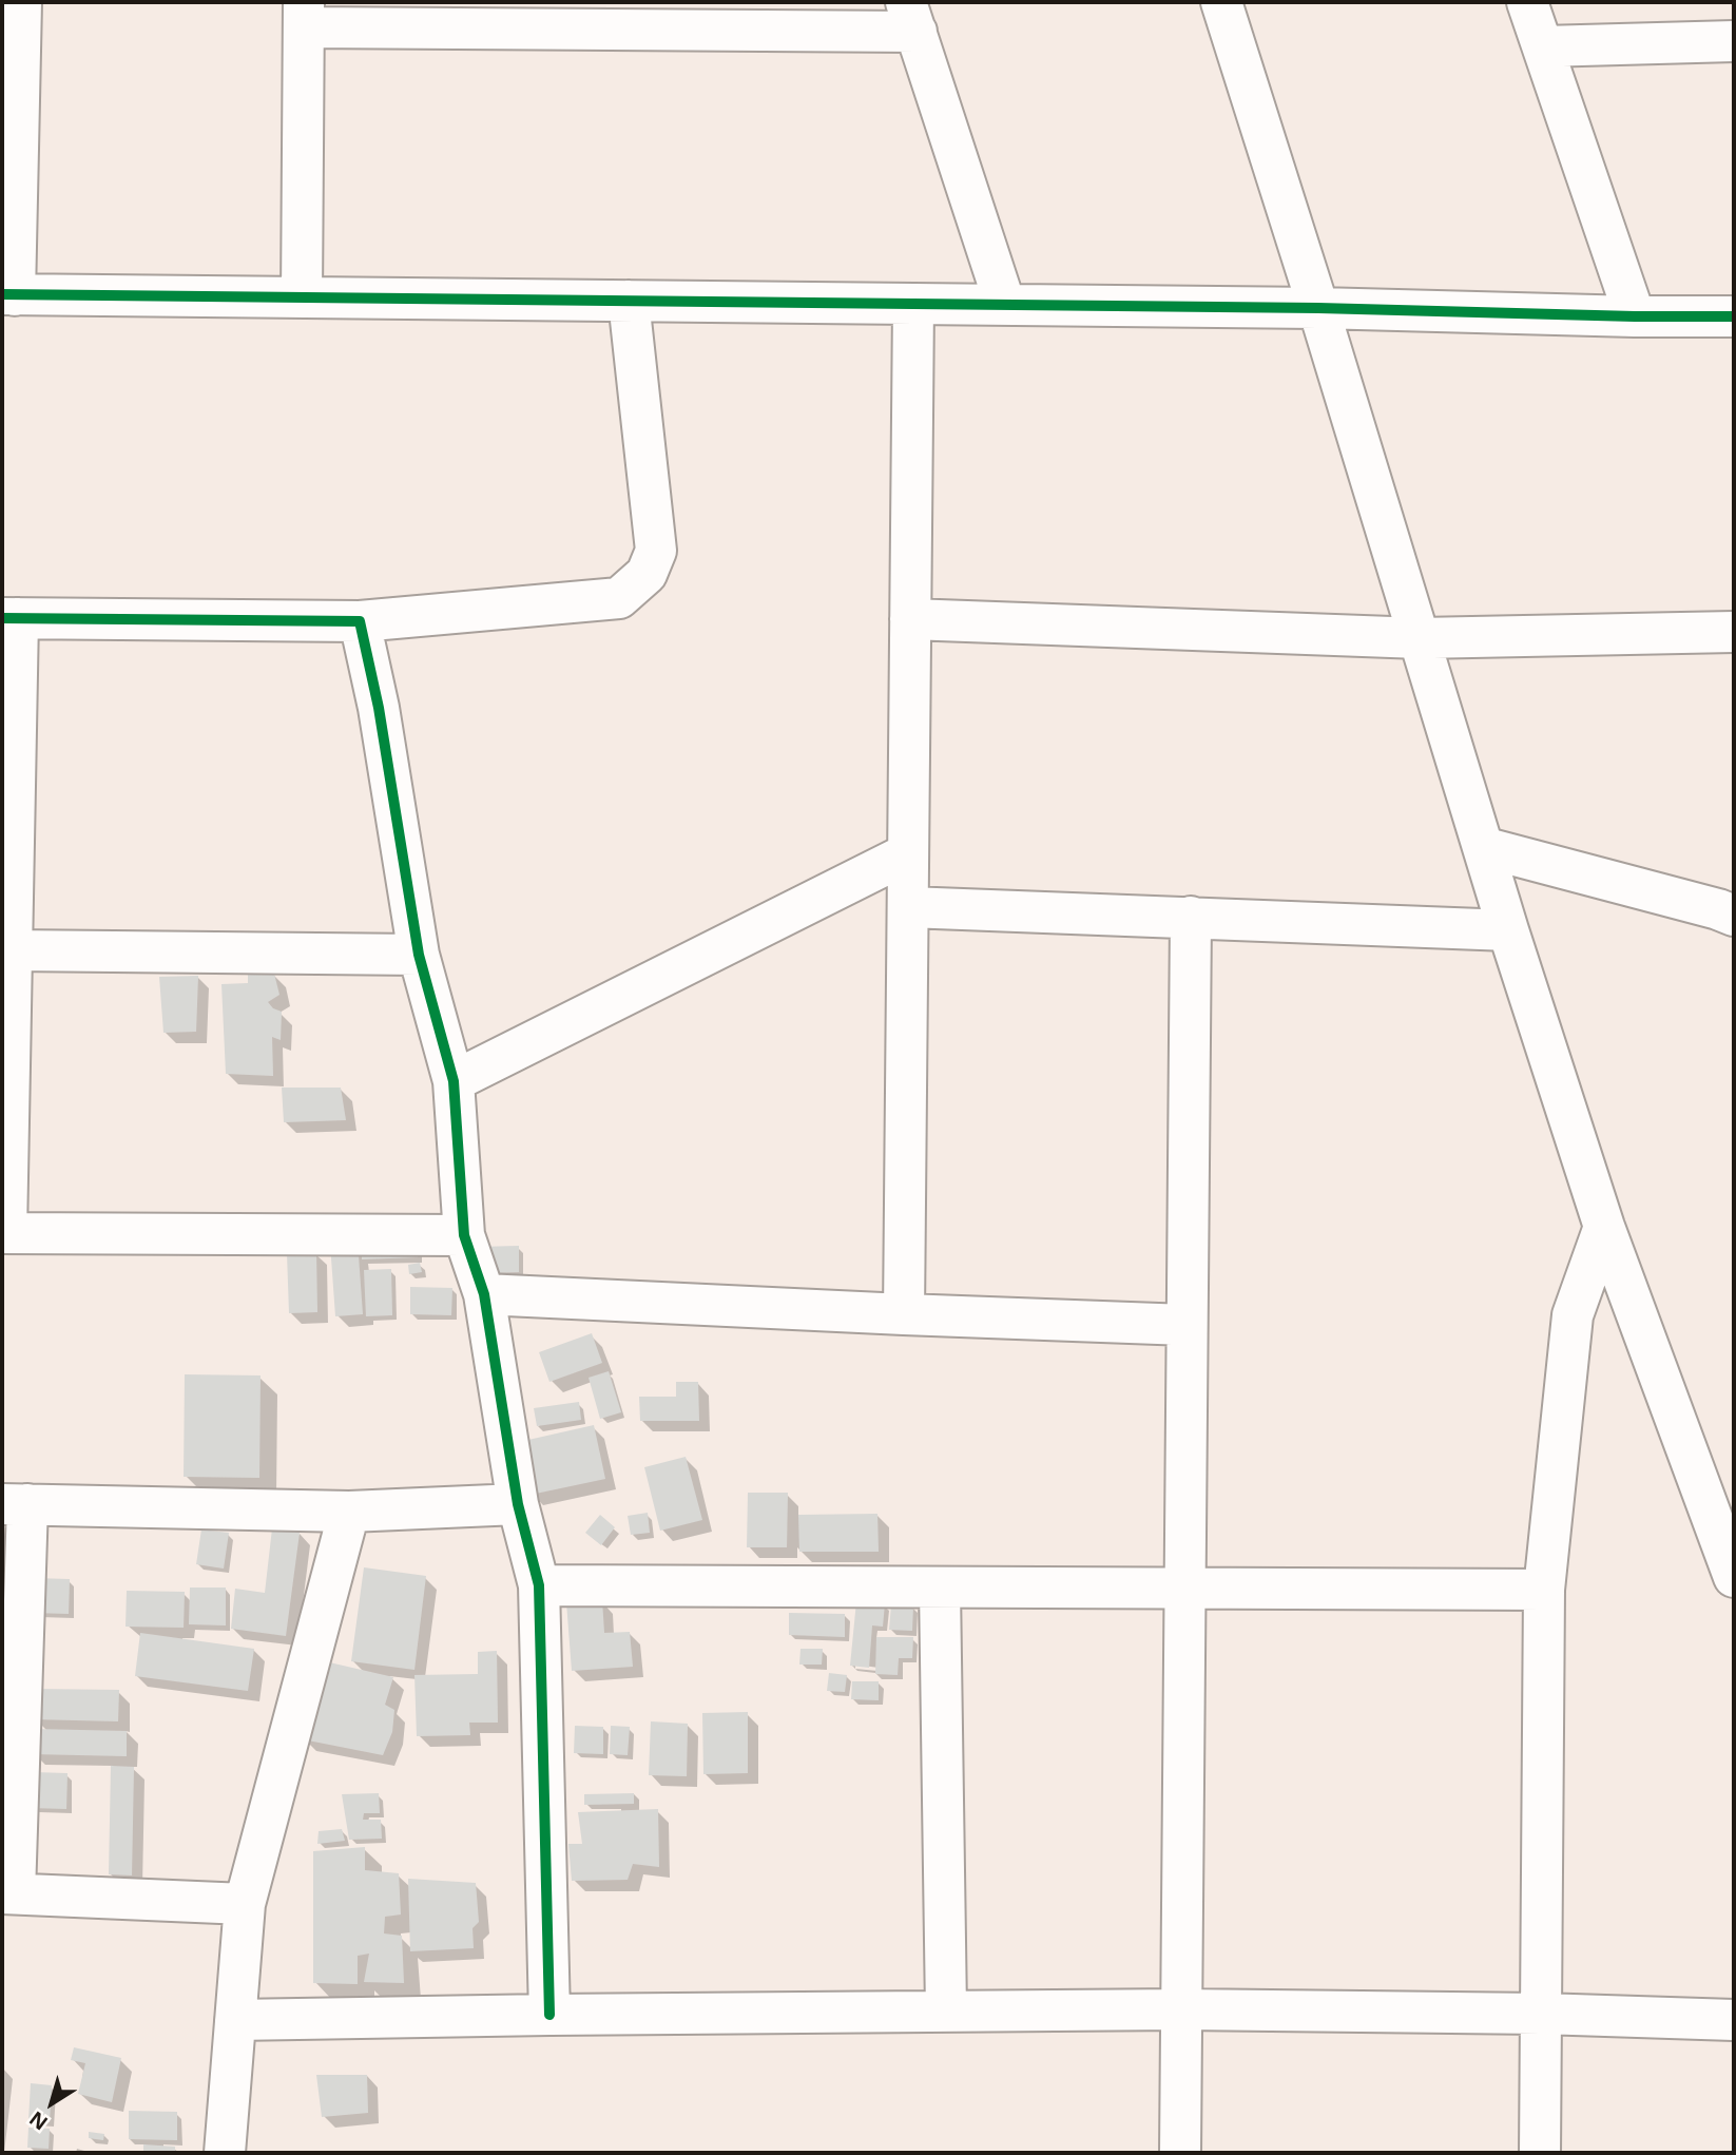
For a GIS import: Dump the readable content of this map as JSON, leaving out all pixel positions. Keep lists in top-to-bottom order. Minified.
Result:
{"north":"bottom left"}
